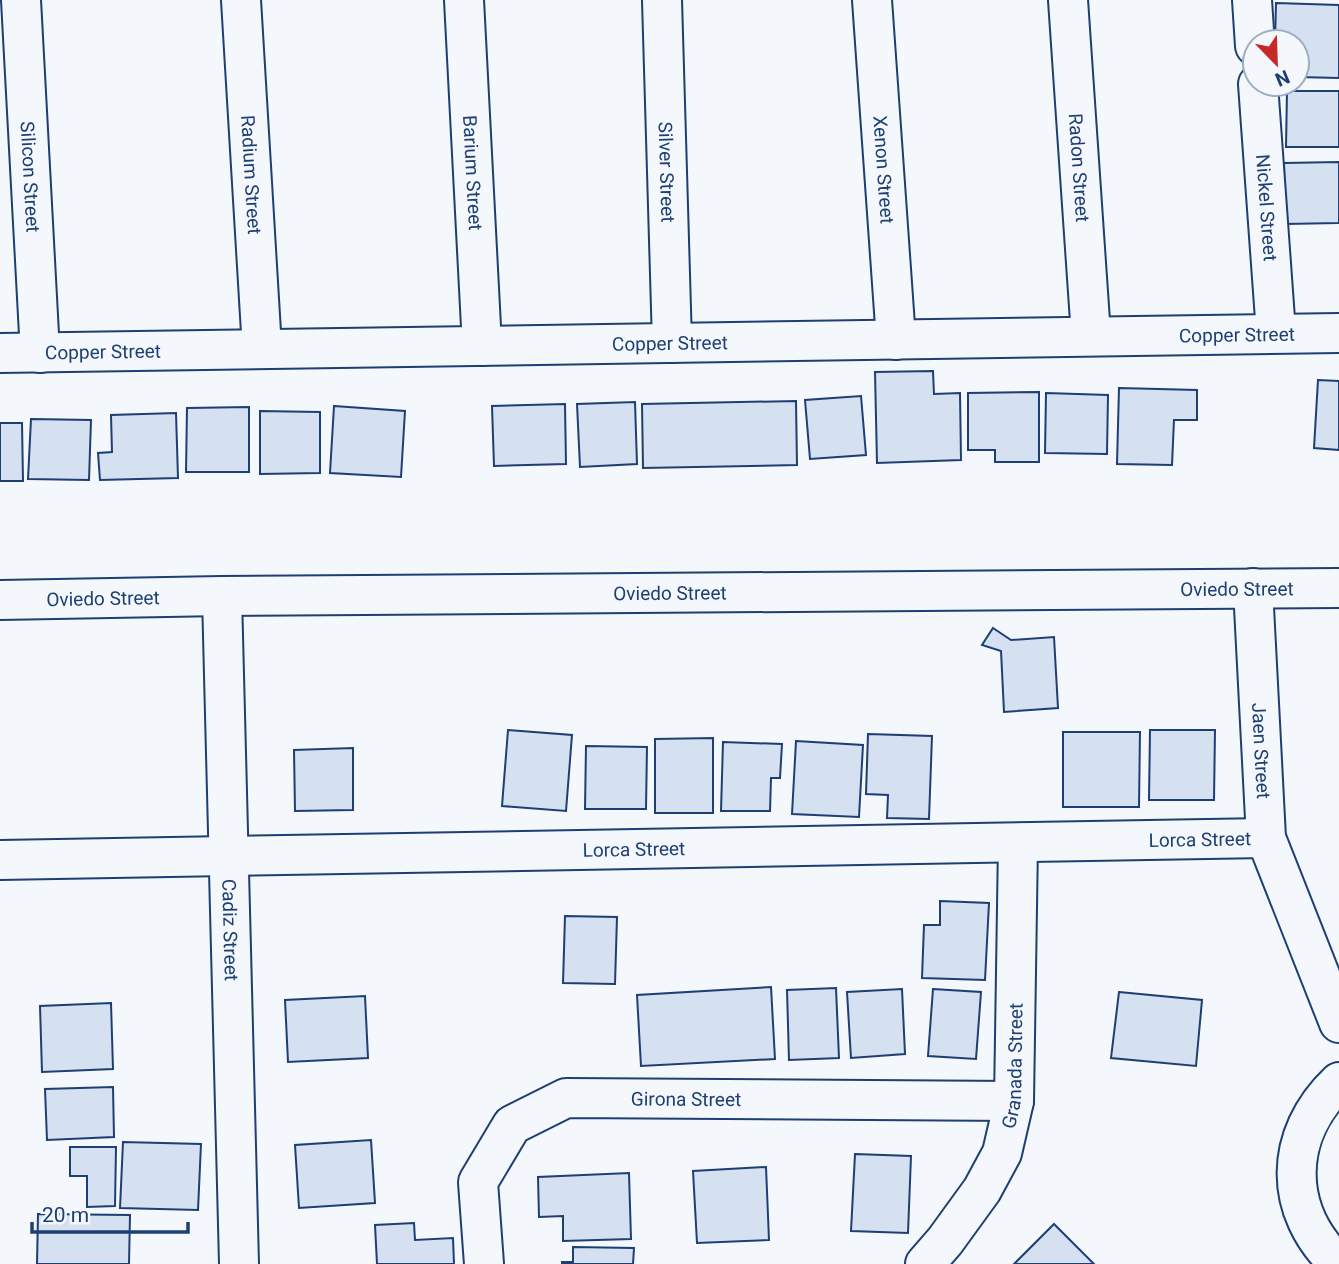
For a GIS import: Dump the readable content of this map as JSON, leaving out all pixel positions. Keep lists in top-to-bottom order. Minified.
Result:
{"streets":{"street":["Radon Street","Xenon Street","Silver Street","Barium Street","Radium Street","Silicon Street","Nickel Street","Copper Street","Oviedo Street","Jaen Street","Lorca Street","Cadiz Street","Granada Street","Girona Street"]},"crossings":[["Radon Street","Copper Street"],["Xenon Street","Copper Street"],["Silver Street","Copper Street"],["Barium Street","Copper Street"],["Radium Street","Copper Street"],["Silicon Street","Copper Street"],["Nickel Street","Copper Street"],["Oviedo Street","Jaen Street"],["Oviedo Street","Cadiz Street"],["Jaen Street","Lorca Street"],["Lorca Street","Cadiz Street"],["Lorca Street","Granada Street"],["Granada Street","Girona Street"]],"scale_bar":"20 m","north":"bottom right"}
